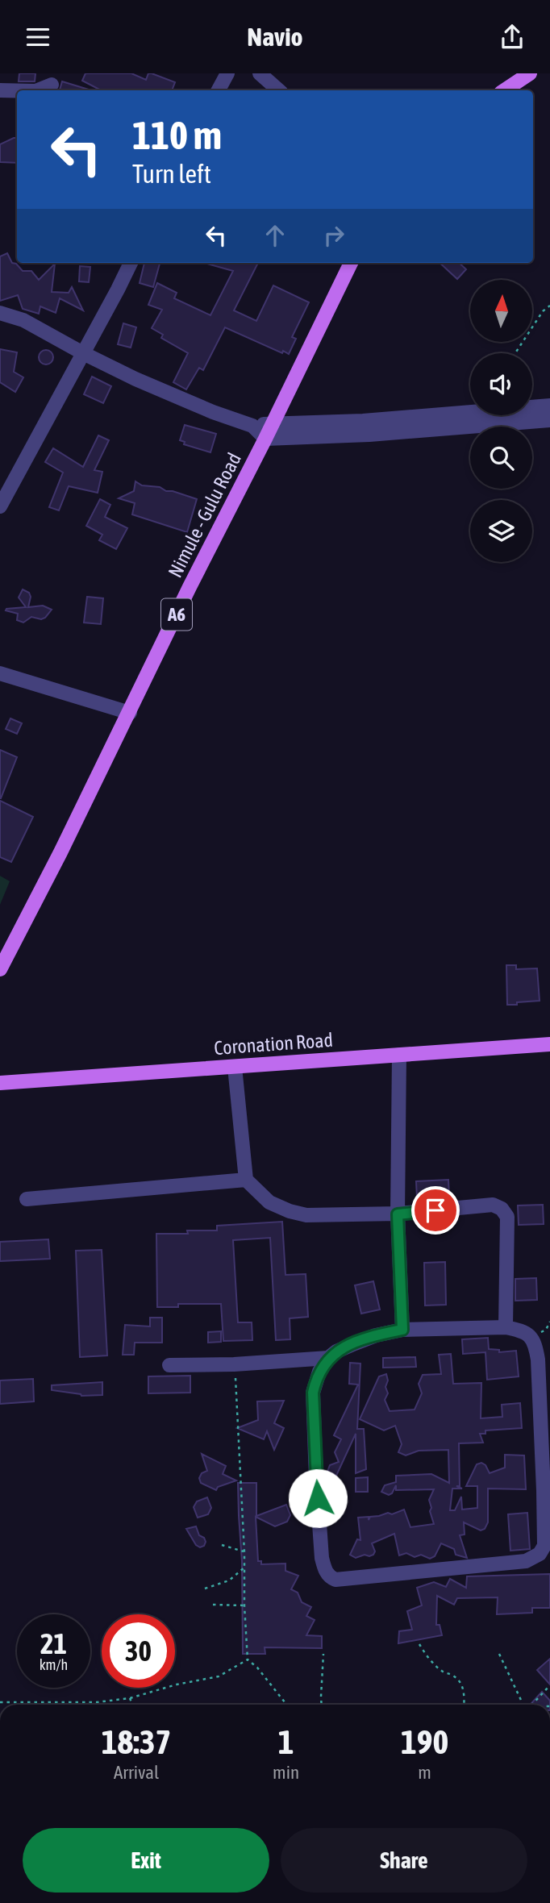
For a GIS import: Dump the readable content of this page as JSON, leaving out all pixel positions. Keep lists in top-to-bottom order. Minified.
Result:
{"streets":{"main road":["Nimule - Gulu Road","A6","Coronation Road"]},"north":"top","page":{"header":"Navio","turn":["110 m","Turn left"],"speed":"21 km/h","limit":"30","eta":["18:37","Arrival","1","min","190","m"],"buttons":["Exit","Share"]}}
